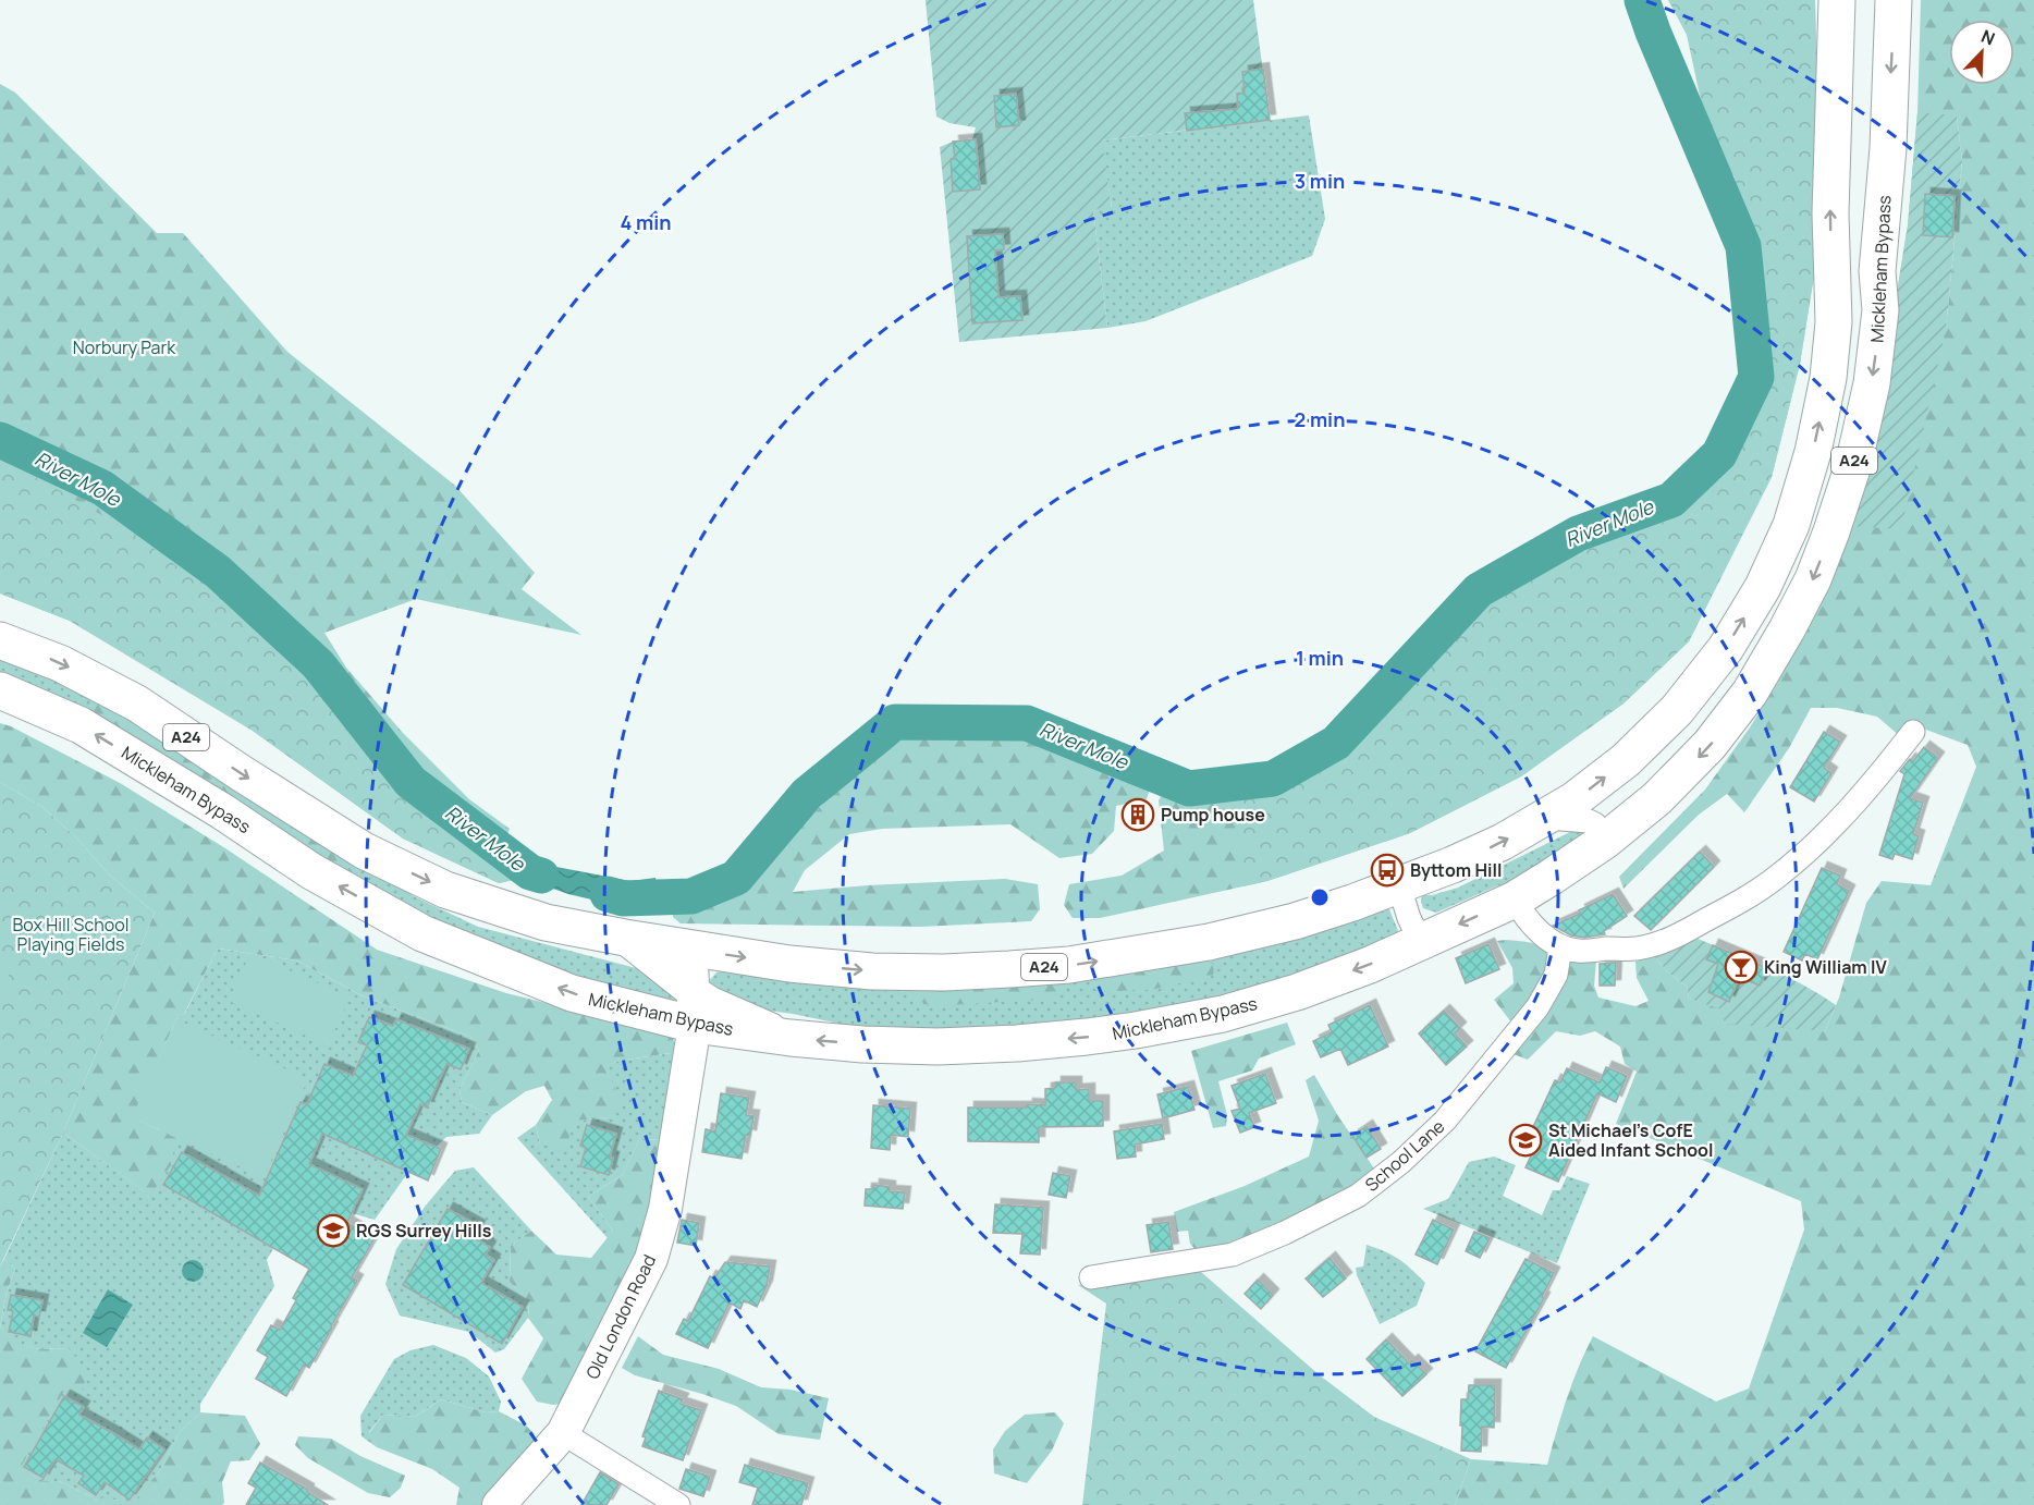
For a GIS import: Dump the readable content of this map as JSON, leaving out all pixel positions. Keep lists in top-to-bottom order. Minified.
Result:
{"streets":{"highway":["Mickleham Bypass","A24"],"main road":["Old London Road"],"street":["School Lane"]},"crossings":[["Mickleham Bypass","Old London Road"],["A24","Old London Road"]],"water":["River Mole"],"parks":["Norbury Park","Box Hill School Playing Fields"],"places":{"building":["Pump house"],"bus stop":["Byttom Hill"],"bar":["King William IV"],"school or university":["St Michael's CofE Aided Infant School","RGS Surrey Hills"]},"north":"top right","rings":["3 min","4 min","2 min","1 min"]}
